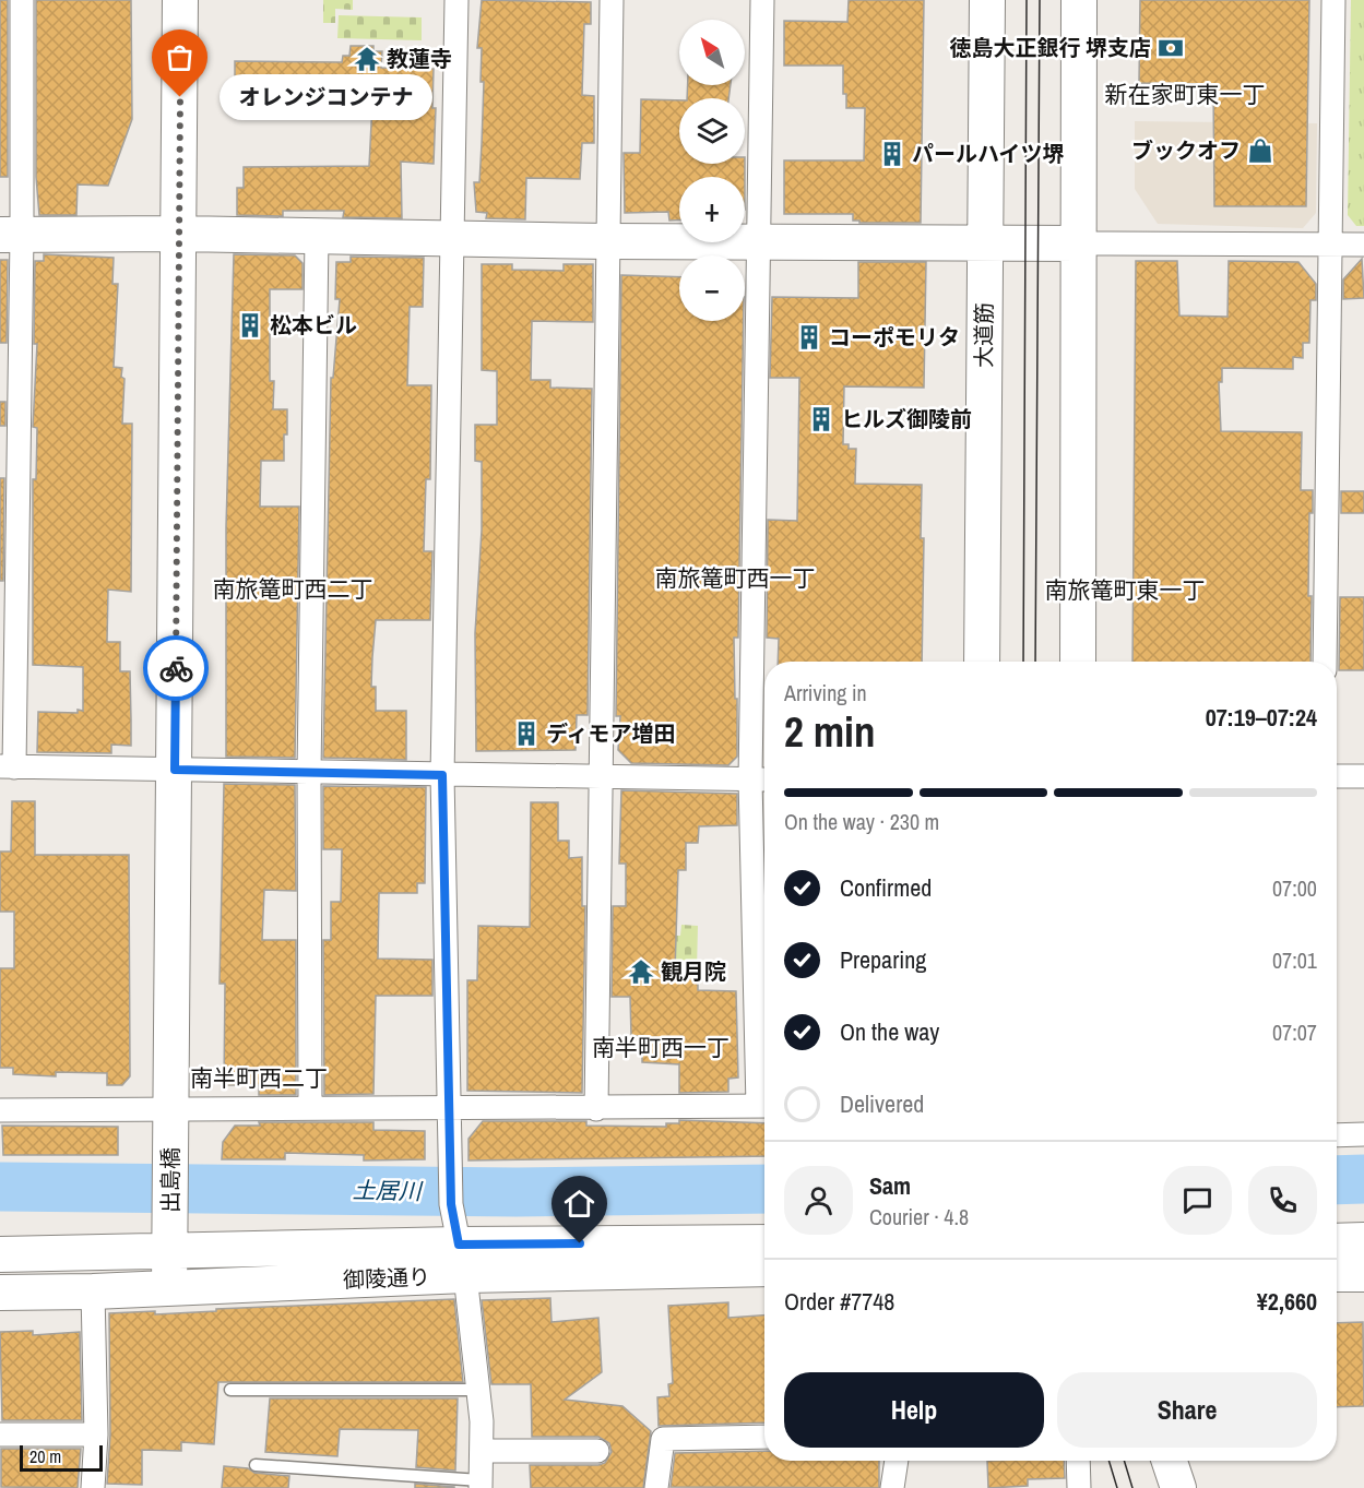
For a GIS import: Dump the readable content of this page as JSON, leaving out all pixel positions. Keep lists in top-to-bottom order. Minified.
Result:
{"streets":{"street":["大道筋","出島橋","御陵通り"]},"crossings":[["出島橋","御陵通り"]],"districts":["新在家町東一丁","南旅篭町西一丁","南旅篭町西二丁","南旅篭町東一丁","南半町西一丁","南半町西二丁"],"water":["土居川"],"places":{"bank":["徳島大正銀行 堺支店"],"temple":["教蓮寺","観月院"],"other":["オレンジコンテナ"],"shop":["ブックオフ"],"building":["パールハイツ堺","松本ビル","コーポモリタ","ヒルズ御陵前","ディモア増田"]},"scale_bar":"20 m","north":"top left","page":{"map_buttons":["+","−"],"bubble":"オレンジコンテナ","heading":["2 min","Arriving in","07:19–07:24"],"panel":["Sam","Courier · 4.8","Order #7748","¥2,660"],"bar":"On the way · 230 m","list":[["Confirmed","07:00"],["Preparing","07:01"],["On the way","07:07"],"Delivered"],"buttons":["Help","Share"],"scale":"20 m"}}
